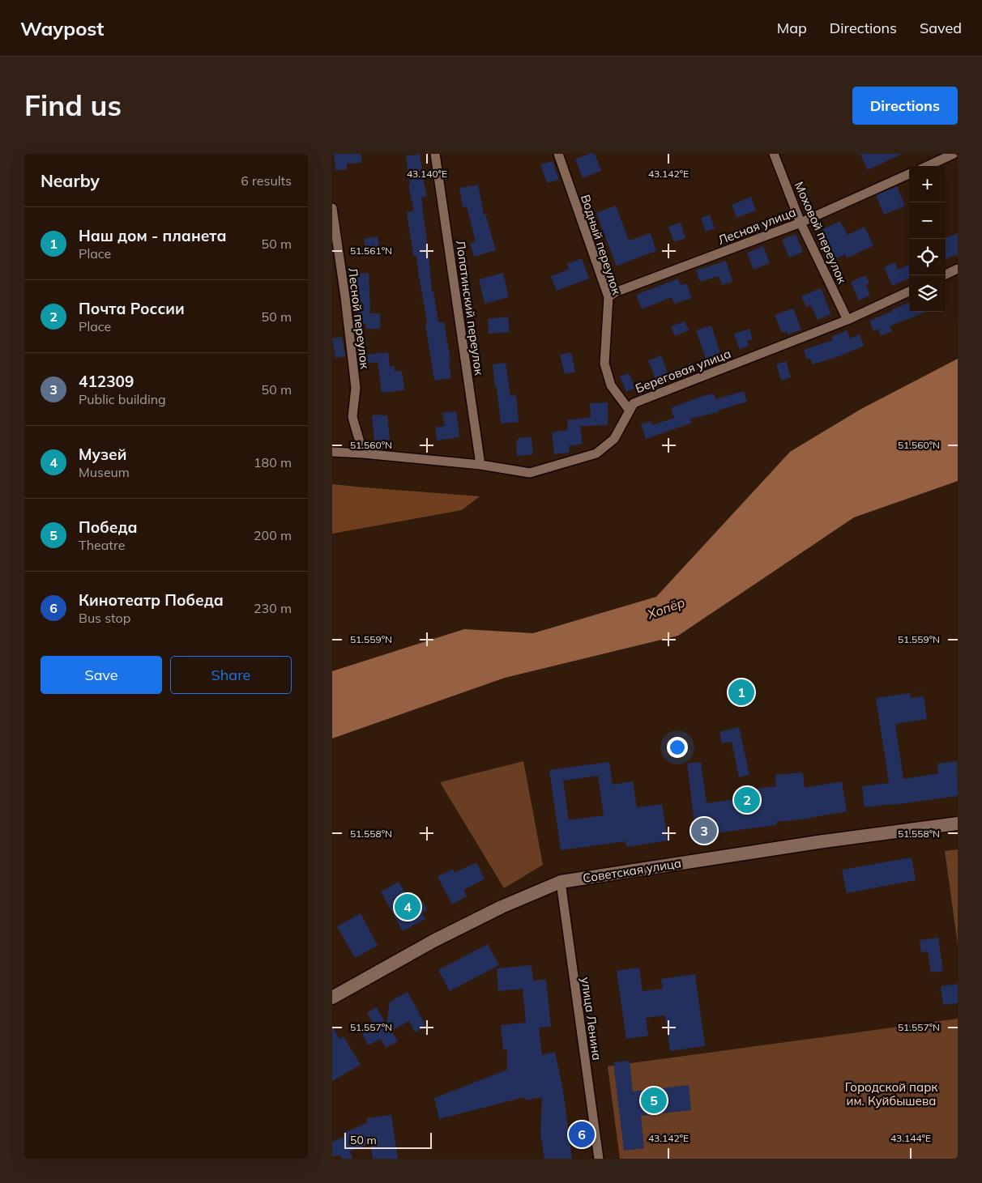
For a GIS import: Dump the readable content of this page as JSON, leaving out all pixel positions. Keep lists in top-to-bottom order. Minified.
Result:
{"streets":{"street":["Лесная улица","Моховой переулок","Водный переулок","Лопатинский переулок","Лесной переулок","Береговая улица","Советская улица","улица Ленина"]},"crossings":[["Лесная улица","Моховой переулок"],["Лесная улица","Водный переулок"],["Моховой переулок","Береговая улица"],["Водный переулок","Береговая улица"],["Лопатинский переулок","Береговая улица"],["Лесной переулок","Береговая улица"],["Советская улица","улица Ленина"]],"water":["Хопёр"],"parks":["Городской парк им. Куйбышева"],"scale_bar":"50 m","page":{"header":"Waypost","nav":["Map","Directions","Saved"],"buttons":["Directions",["Save","Share"]],"title":"Find us","heading":["Nearby","6 results"],"map_buttons":["+","−"],"list":[{"mark":"1","name":"Наш дом - планета","note":"Place","value":"50 m"},{"mark":"2","name":"Почта России","note":"Place","value":"50 m"},{"mark":"3","name":"412309","note":"Public building","value":"50 m"},{"mark":"4","name":"Музей","note":"Museum","value":"180 m"},{"mark":"5","name":"Победа","note":"Theatre","value":"200 m"},{"mark":"6","name":"Кинотеатр Победа","note":"Bus stop","value":"230 m"}],"pins":["1","2","3","4","5","6"],"scale":"50 m"},"coordinates":["43.140°E","43.142°E","51.561°N","51.560°N","51.559°N","51.558°N","51.557°N","43.144°E"]}
